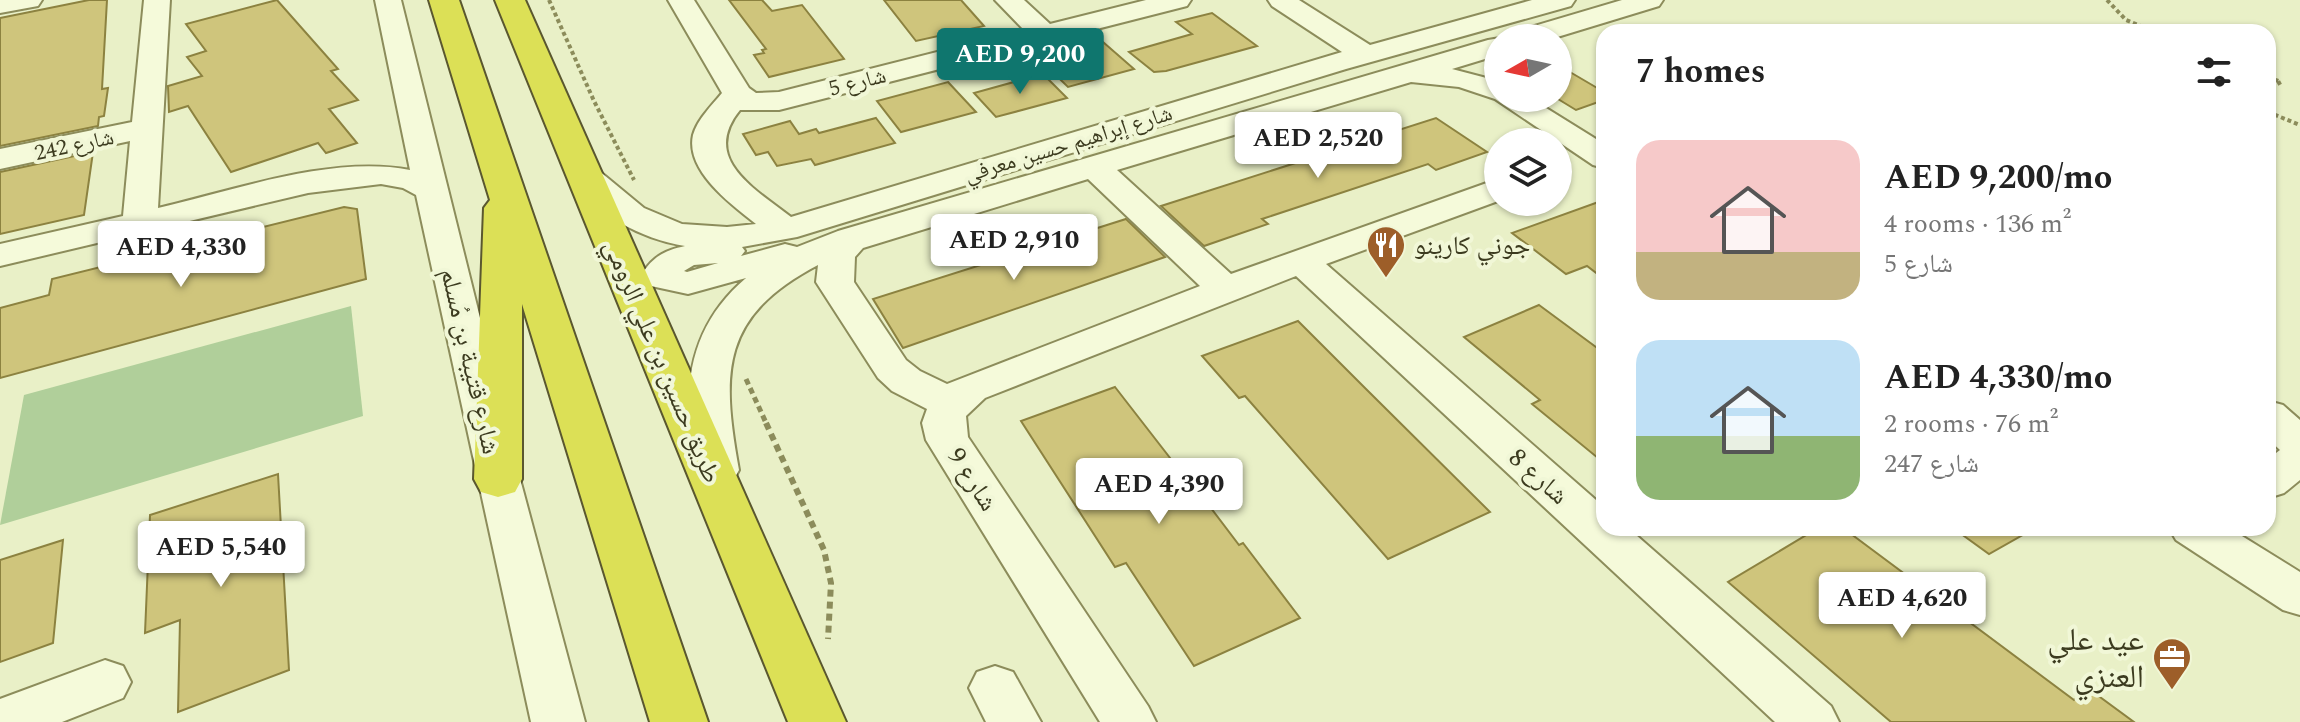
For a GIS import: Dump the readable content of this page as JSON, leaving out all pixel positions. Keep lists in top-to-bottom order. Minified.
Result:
{"streets":{"highway":["طريق حسين بن علي الرومي"],"street":["شارع 5","شارع إبراهيم حسين معرفي","شارع 242","شارع قتيبة بن مُسلم","شارع 8","شارع 9"]},"crossings":[["شارع إبراهيم حسين معرفي","طريق حسين بن علي الرومي"]],"places":{"restaurant":["جوني كارينو"],"office":["عيد علي العنزي"]},"north":"left","page":{"heading":"7 homes","price":["AED 9,200","AED 2,520","AED 2,910","AED 4,330","AED 4,390","AED 5,540","AED 4,620"],"list":[{"name":"AED 9,200/mo","note":"4 rooms · 136 m² · شارع 5"},{"name":"AED 4,330/mo","note":"2 rooms · 76 m² · شارع 247"}]}}
